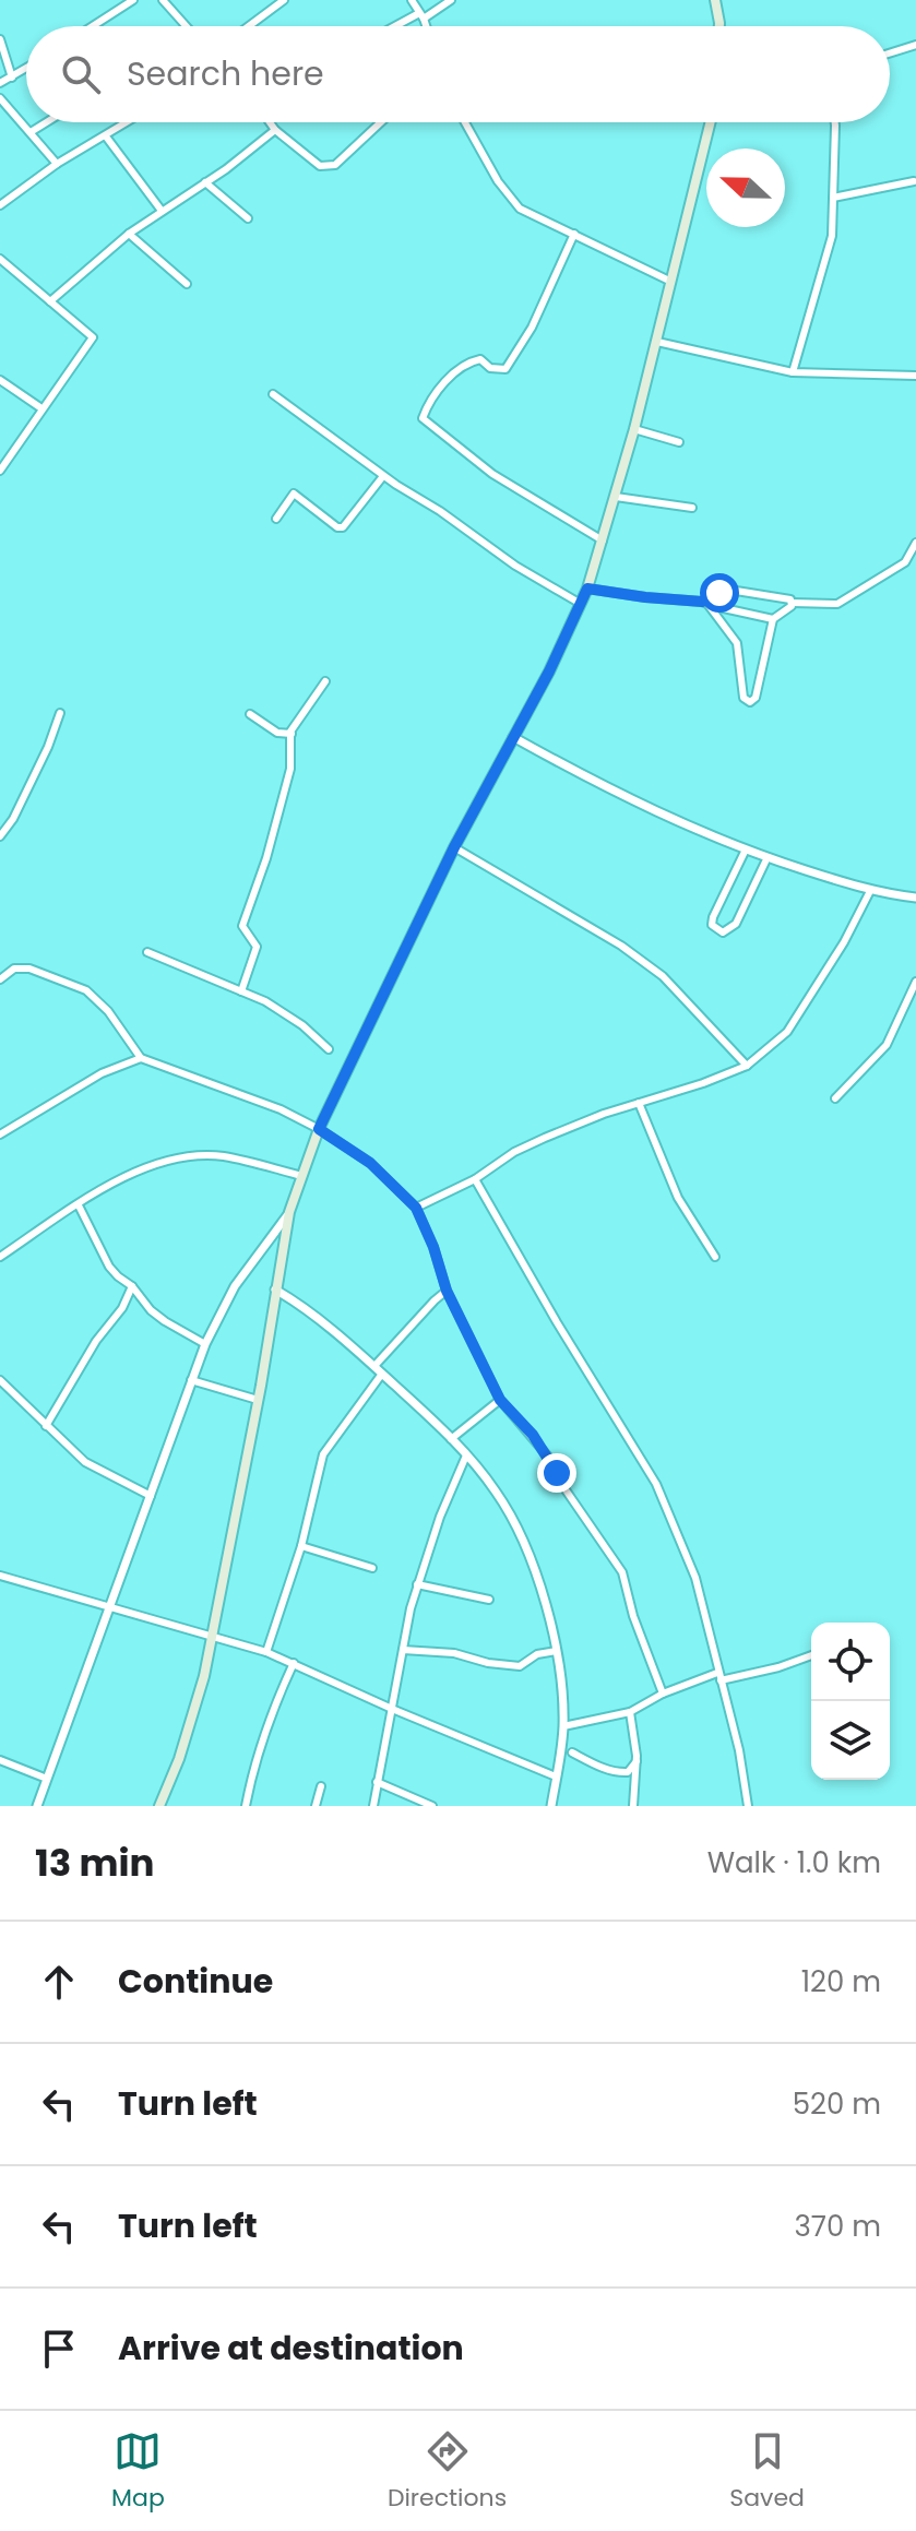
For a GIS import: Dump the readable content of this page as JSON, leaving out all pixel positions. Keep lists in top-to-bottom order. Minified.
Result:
{"north":"left","page":{"search":"Search here","heading":["13 min","Walk · 1.0 km"],"list":[["Continue","120 m"],["Turn left","520 m"],["Turn left","370 m"],"Arrive at destination"],"nav":["Map","Directions","Saved"]}}
